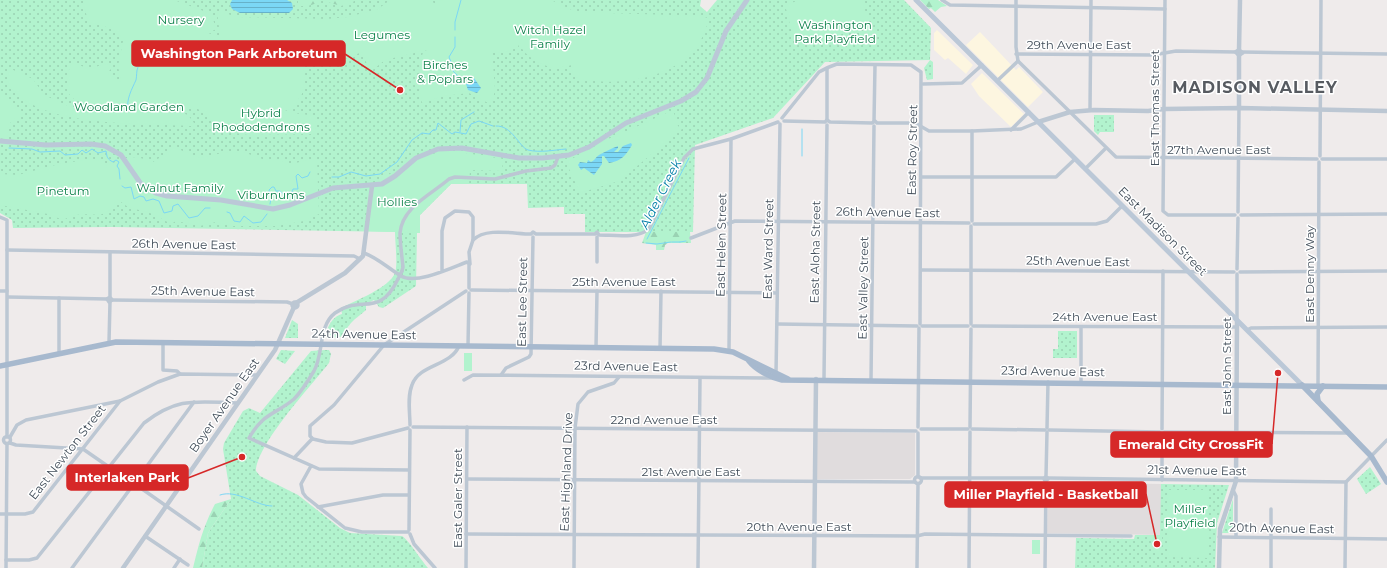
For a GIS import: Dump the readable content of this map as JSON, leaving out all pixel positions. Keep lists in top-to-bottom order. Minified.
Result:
{"streets":{"main road":["East Madison Street","24th Avenue East","23rd Avenue East"],"street":["29th Avenue East","East Thomas Street","27th Avenue East","East Roy Street","26th Avenue East","East Helen Street","East Ward Street","East Aloha Street","25th Avenue East","East Denny Way","East Valley Street","East Lee Street","East John Street","Boyer Avenue East","22nd Avenue East","East Newton Street","21st Avenue East","East Highland Drive","East Galer Street","20th Avenue East"]},"crossings":[["29th Avenue East","East Thomas Street"],["29th Avenue East","27th Avenue East"],["29th Avenue East","East Madison Street"],["29th Avenue East","East Denny Way"],["29th Avenue East","East John Street"],["East Thomas Street","27th Avenue East"],["East Thomas Street","East John Street"],["27th Avenue East","East Denny Way"],["27th Avenue East","East John Street"],["East Roy Street","26th Avenue East"],["East Roy Street","25th Avenue East"],["East Roy Street","East Valley Street"],["East Roy Street","24th Avenue East"],["East Roy Street","23rd Avenue East"],["26th Avenue East","East Madison Street"],["26th Avenue East","East Helen Street"],["26th Avenue East","East Ward Street"],["26th Avenue East","East Aloha Street"],["26th Avenue East","East Valley Street"],["East Madison Street","25th Avenue East"],["East Madison Street","23rd Avenue East"],["East Madison Street","East John Street"],["East Helen Street","25th Avenue East"],["East Helen Street","24th Avenue East"],["East Ward Street","25th Avenue East"],["East Ward Street","24th Avenue East"],["East Ward Street","23rd Avenue East"],["East Aloha Street","24th Avenue East"],["East Aloha Street","23rd Avenue East"],["25th Avenue East","East Denny Way"],["25th Avenue East","East Lee Street"],["25th Avenue East","East John Street"],["25th Avenue East","Boyer Avenue East"],["East Denny Way","23rd Avenue East"],["East Valley Street","24th Avenue East"],["East Valley Street","23rd Avenue East"],["East Lee Street","24th Avenue East"],["East Lee Street","23rd Avenue East"],["24th Avenue East","23rd Avenue East"],["24th Avenue East","East John Street"],["24th Avenue East","Boyer Avenue East"],["23rd Avenue East","East John Street"],["23rd Avenue East","East Highland Drive"],["East John Street","21st Avenue East"],["22nd Avenue East","East Highland Drive"],["22nd Avenue East","East Galer Street"],["21st Avenue East","East Highland Drive"],["21st Avenue East","East Galer Street"],["East Highland Drive","20th Avenue East"],["East Galer Street","20th Avenue East"]],"districts":["MADISON VALLEY"],"water":["Alder Creek"],"parks":["Nursery","Washington Park Playfield","Witch Hazel Family","Legumes","Birches & Poplars","Woodland Garden","Hybrid Rhododendrons","Walnut Family","Pinetum","Viburnums","Hollies","Miller Playfield"],"places":["Washington Park Arboretum","Emerald City CrossFit","Interlaken Park","Miller Playfield - Basketball"]}
